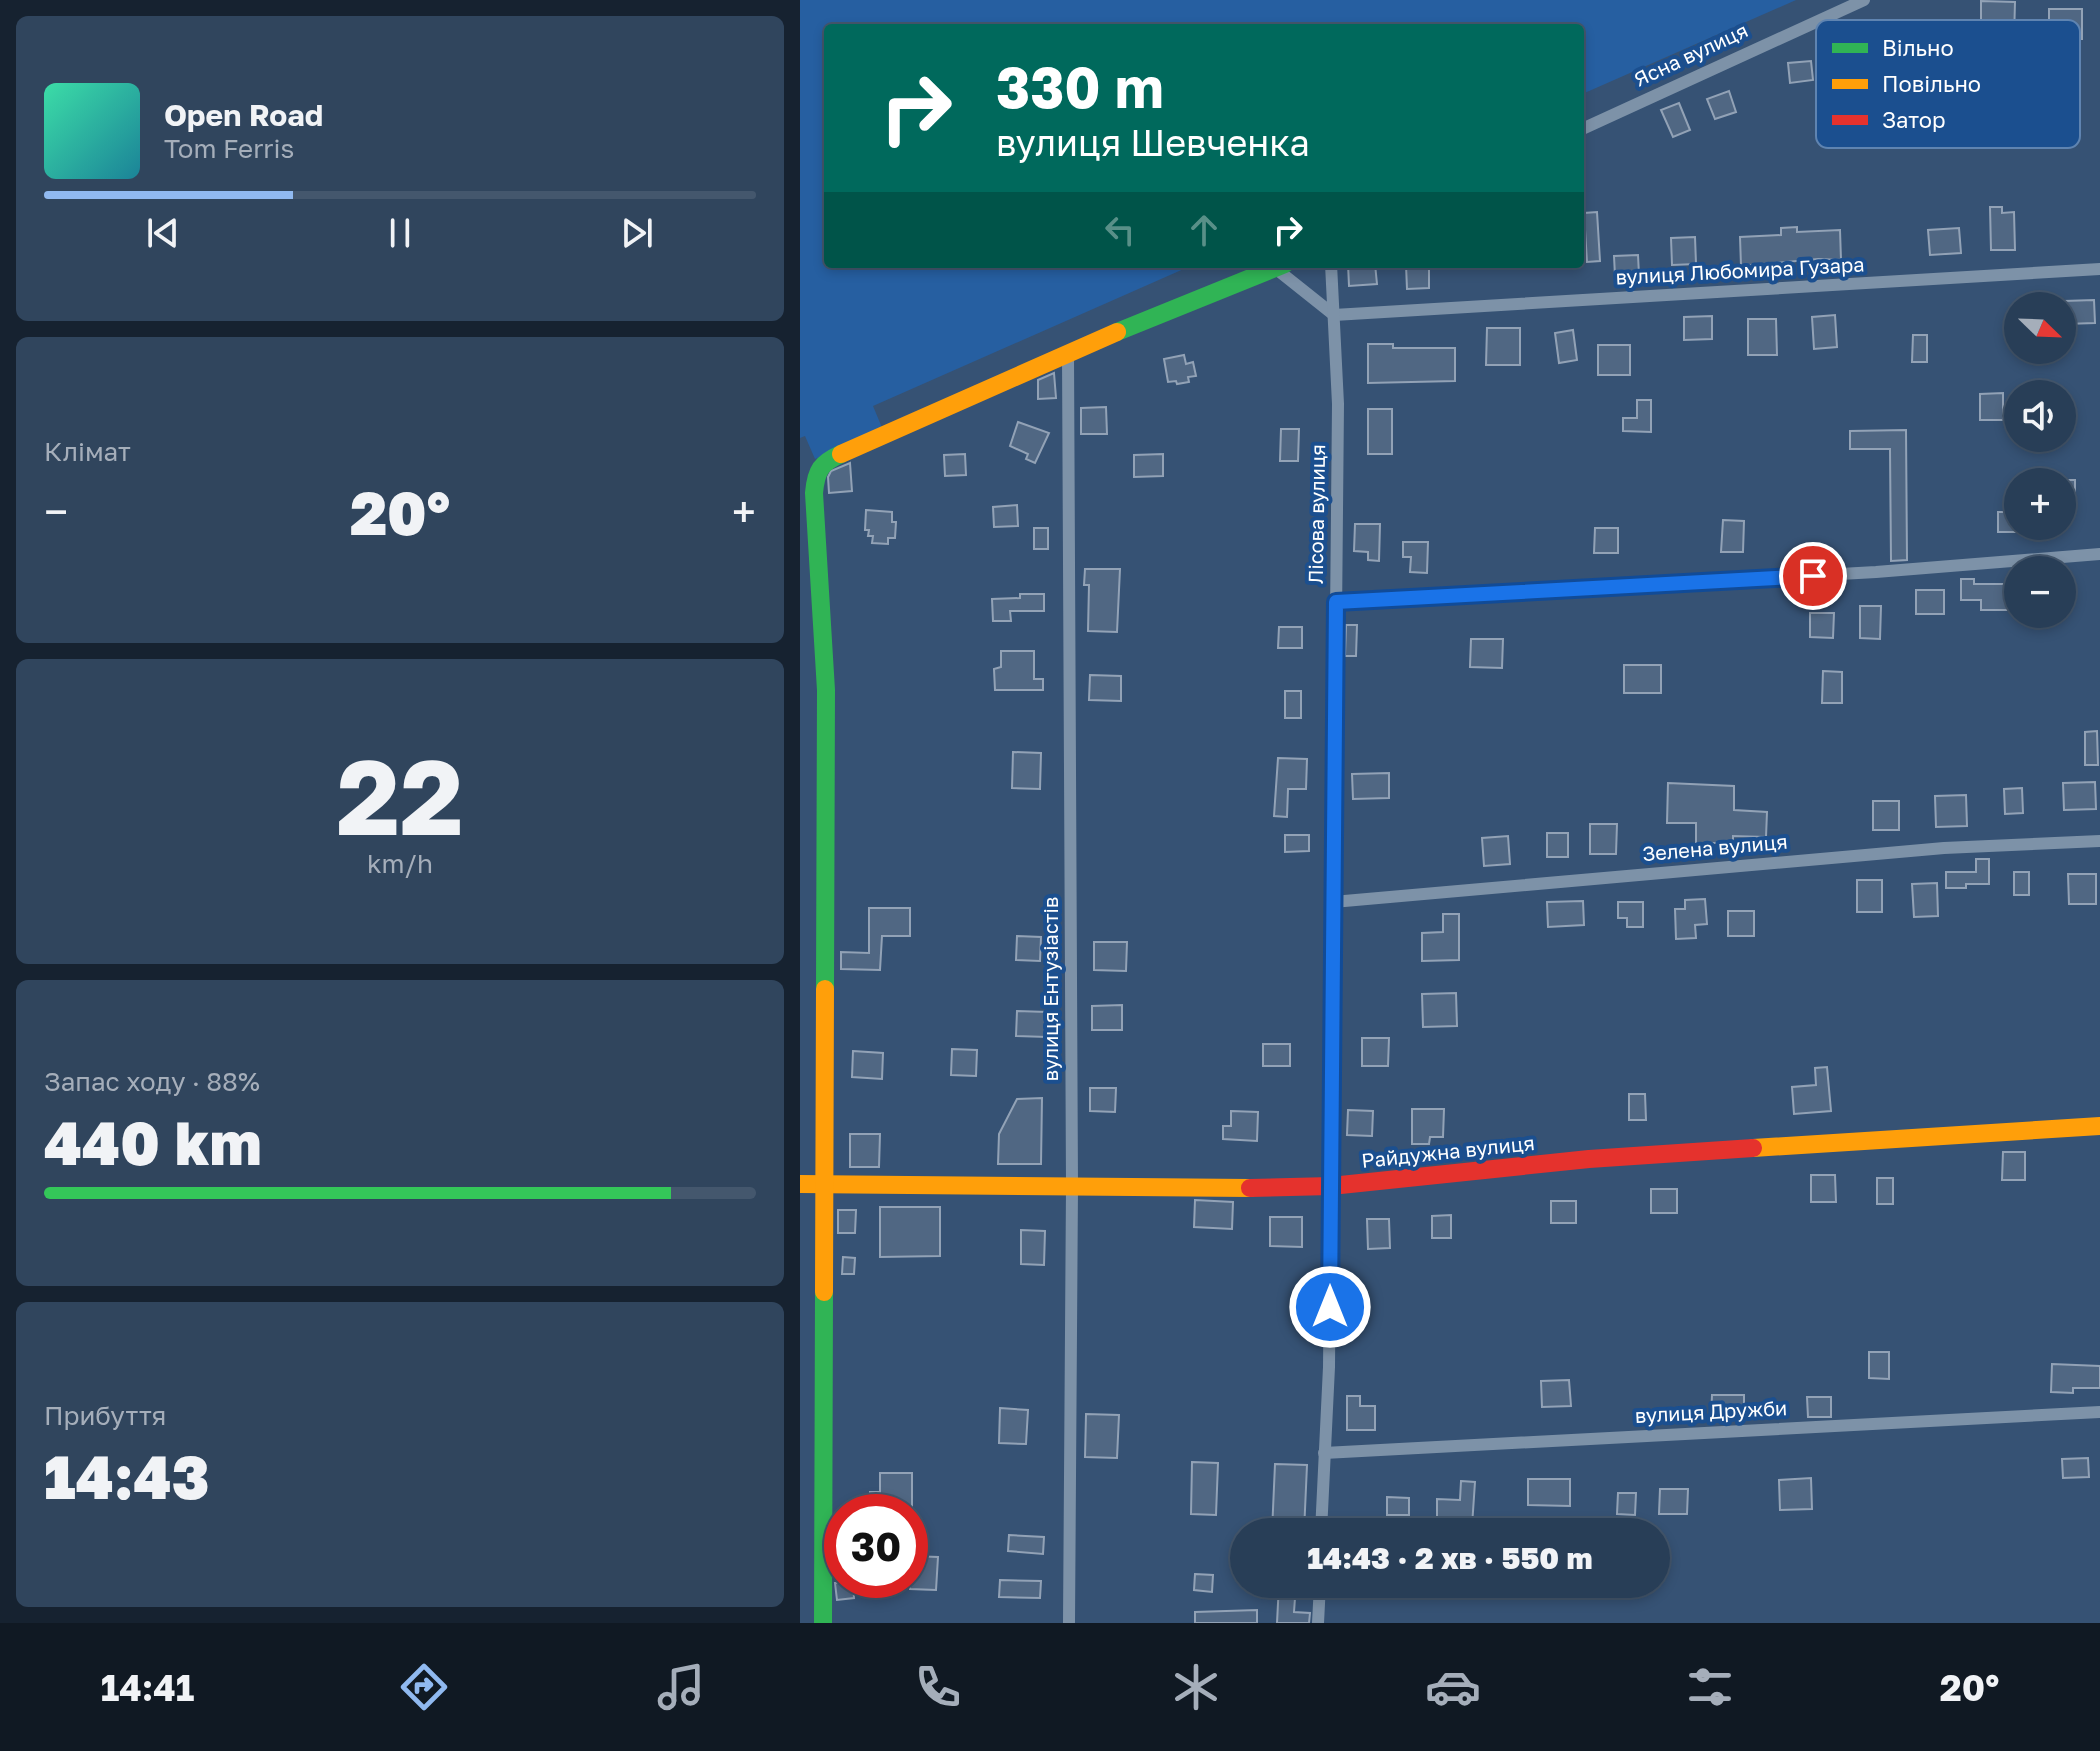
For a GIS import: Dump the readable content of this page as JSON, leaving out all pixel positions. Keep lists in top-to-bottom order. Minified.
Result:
{"streets":{"street":["Ясна вулиця","вулиця Любомира Гузара","Лісова вулиця","Зелена вулиця","вулиця Ентузіастів","Райдужна вулиця","вулиця Дружби"]},"crossings":[["вулиця Любомира Гузара","Лісова вулиця"],["Лісова вулиця","Зелена вулиця"],["Лісова вулиця","Райдужна вулиця"],["Лісова вулиця","вулиця Дружби"],["вулиця Ентузіастів","Райдужна вулиця"]],"legend":["Вільно","Повільно","Затор"],"north":"bottom right","page":{"turn":["330 m","вулиця Шевченка"],"song":["Open Road","Tom Ferris"],"map_buttons":["+","−"],"tile":["Клімат",["22","km/h"],["Запас ходу · 88%","440 km"],["Прибуття","14:43"]],"heat":["−","20°","+"],"limit":"30","trip":"14:43 · 2 хв · 550 m","tabs":["14:41","20°"]}}
